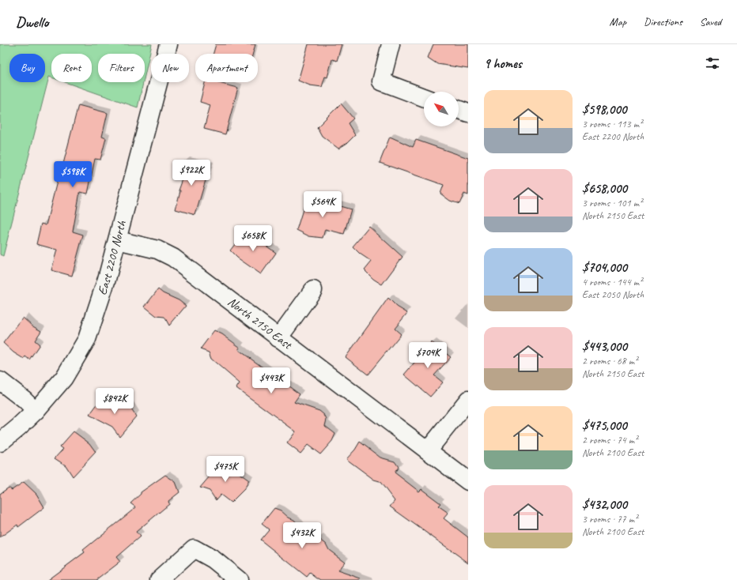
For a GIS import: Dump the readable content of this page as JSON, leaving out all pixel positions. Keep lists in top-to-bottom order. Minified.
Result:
{"streets":{"street":["East 2200 North","North 2150 East"]},"crossings":[["East 2200 North","North 2150 East"]],"north":"top left","page":{"header":"Dwello","nav":["Map","Directions","Saved"],"heading":"9 homes","chip":["Buy","Rent","Filters","New","Apartment"],"list":[{"name":"$598,000","note":"3 rooms · 113 m² · East 2200 North"},{"name":"$658,000","note":"3 rooms · 101 m² · North 2150 East"},{"name":"$704,000","note":"4 rooms · 144 m² · East 2050 North"},{"name":"$443,000","note":"2 rooms · 68 m² · North 2150 East"},{"name":"$475,000","note":"2 rooms · 74 m² · North 2100 East"},{"name":"$432,000","note":"3 rooms · 77 m² · North 2100 East"}],"price":["$922K","$598K","$564K","$658K","$704K","$443K","$842K","$475K","$432K"]}}
